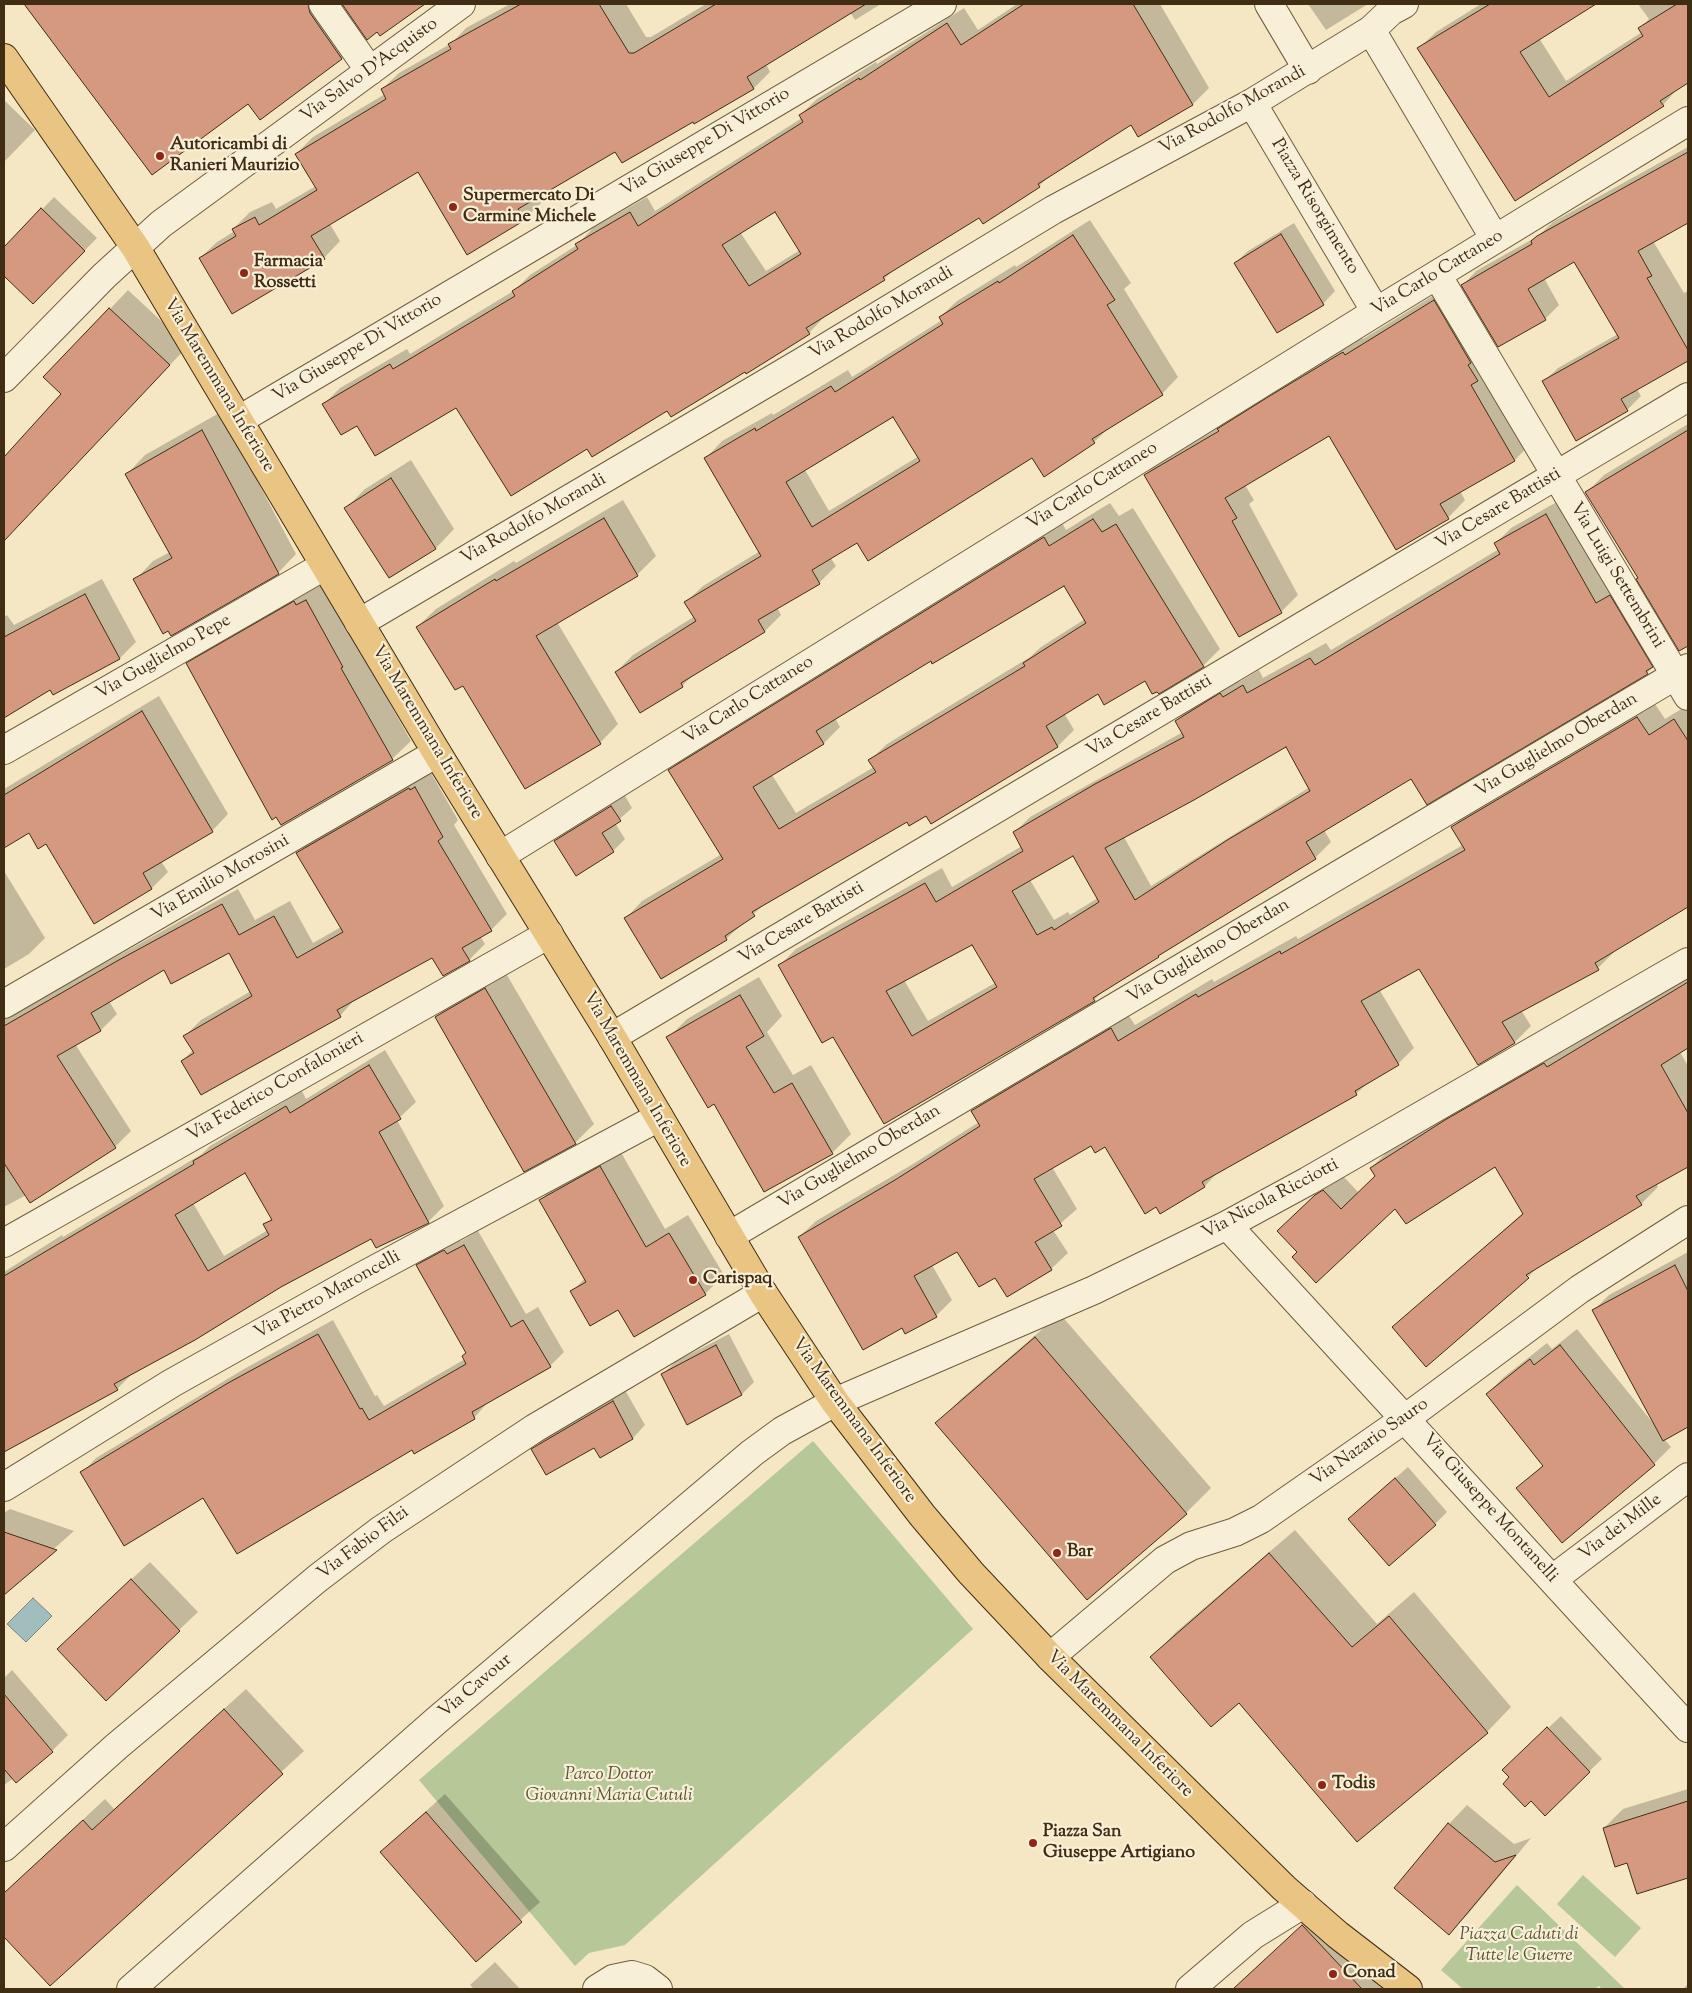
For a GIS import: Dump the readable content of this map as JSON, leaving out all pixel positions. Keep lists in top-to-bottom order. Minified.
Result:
{"streets":{"main road":["Via Maremmana Inferiore"],"street":["Via Salvo D'Acquisto","Via Rodolfo Morandi","Via Giuseppe Di Vittorio","Piazza Risorgimento","Via Carlo Cattaneo","Via Cesare Battisti","Via Luigi Settembrini","Via Guglielmo Pepe","Via Guglielmo Oberdan","Via Emilio Morosini","Via Federico Confalonieri","Via Nicola Ricciotti","Via Pietro Maroncelli","Via Nazario Sauro","Via Giuseppe Montanelli","Via dei Mille","Via Fabio Filzi","Via Cavour"]},"crossings":[["Via Salvo D'Acquisto","Via Maremmana Inferiore"],["Via Rodolfo Morandi","Piazza Risorgimento"],["Via Rodolfo Morandi","Via Maremmana Inferiore"],["Via Giuseppe Di Vittorio","Via Maremmana Inferiore"],["Piazza Risorgimento","Via Carlo Cattaneo"],["Via Carlo Cattaneo","Via Maremmana Inferiore"],["Via Carlo Cattaneo","Via Luigi Settembrini"],["Via Maremmana Inferiore","Via Cesare Battisti"],["Via Maremmana Inferiore","Via Guglielmo Pepe"],["Via Maremmana Inferiore","Via Guglielmo Oberdan"],["Via Maremmana Inferiore","Via Emilio Morosini"],["Via Maremmana Inferiore","Via Federico Confalonieri"],["Via Maremmana Inferiore","Via Nicola Ricciotti"],["Via Maremmana Inferiore","Via Pietro Maroncelli"],["Via Maremmana Inferiore","Via Nazario Sauro"],["Via Maremmana Inferiore","Via Fabio Filzi"],["Via Maremmana Inferiore","Via Cavour"],["Via Cesare Battisti","Via Luigi Settembrini"],["Via Luigi Settembrini","Via Guglielmo Oberdan"],["Via Nicola Ricciotti","Via Giuseppe Montanelli"],["Via Nicola Ricciotti","Via Cavour"],["Via Nazario Sauro","Via Giuseppe Montanelli"],["Via Giuseppe Montanelli","Via dei Mille"]],"parks":["Parco Dottor Giovanni Maria Cutuli","Piazza Caduti di Tutte le Guerre"],"places":["Autoricambi di Ranieri Maurizio","Supermercato Di Carmine Michele","Farmacia Rossetti","Carispaq","Bar","Todis","Piazza San Giuseppe Artigiano","Conad"]}
